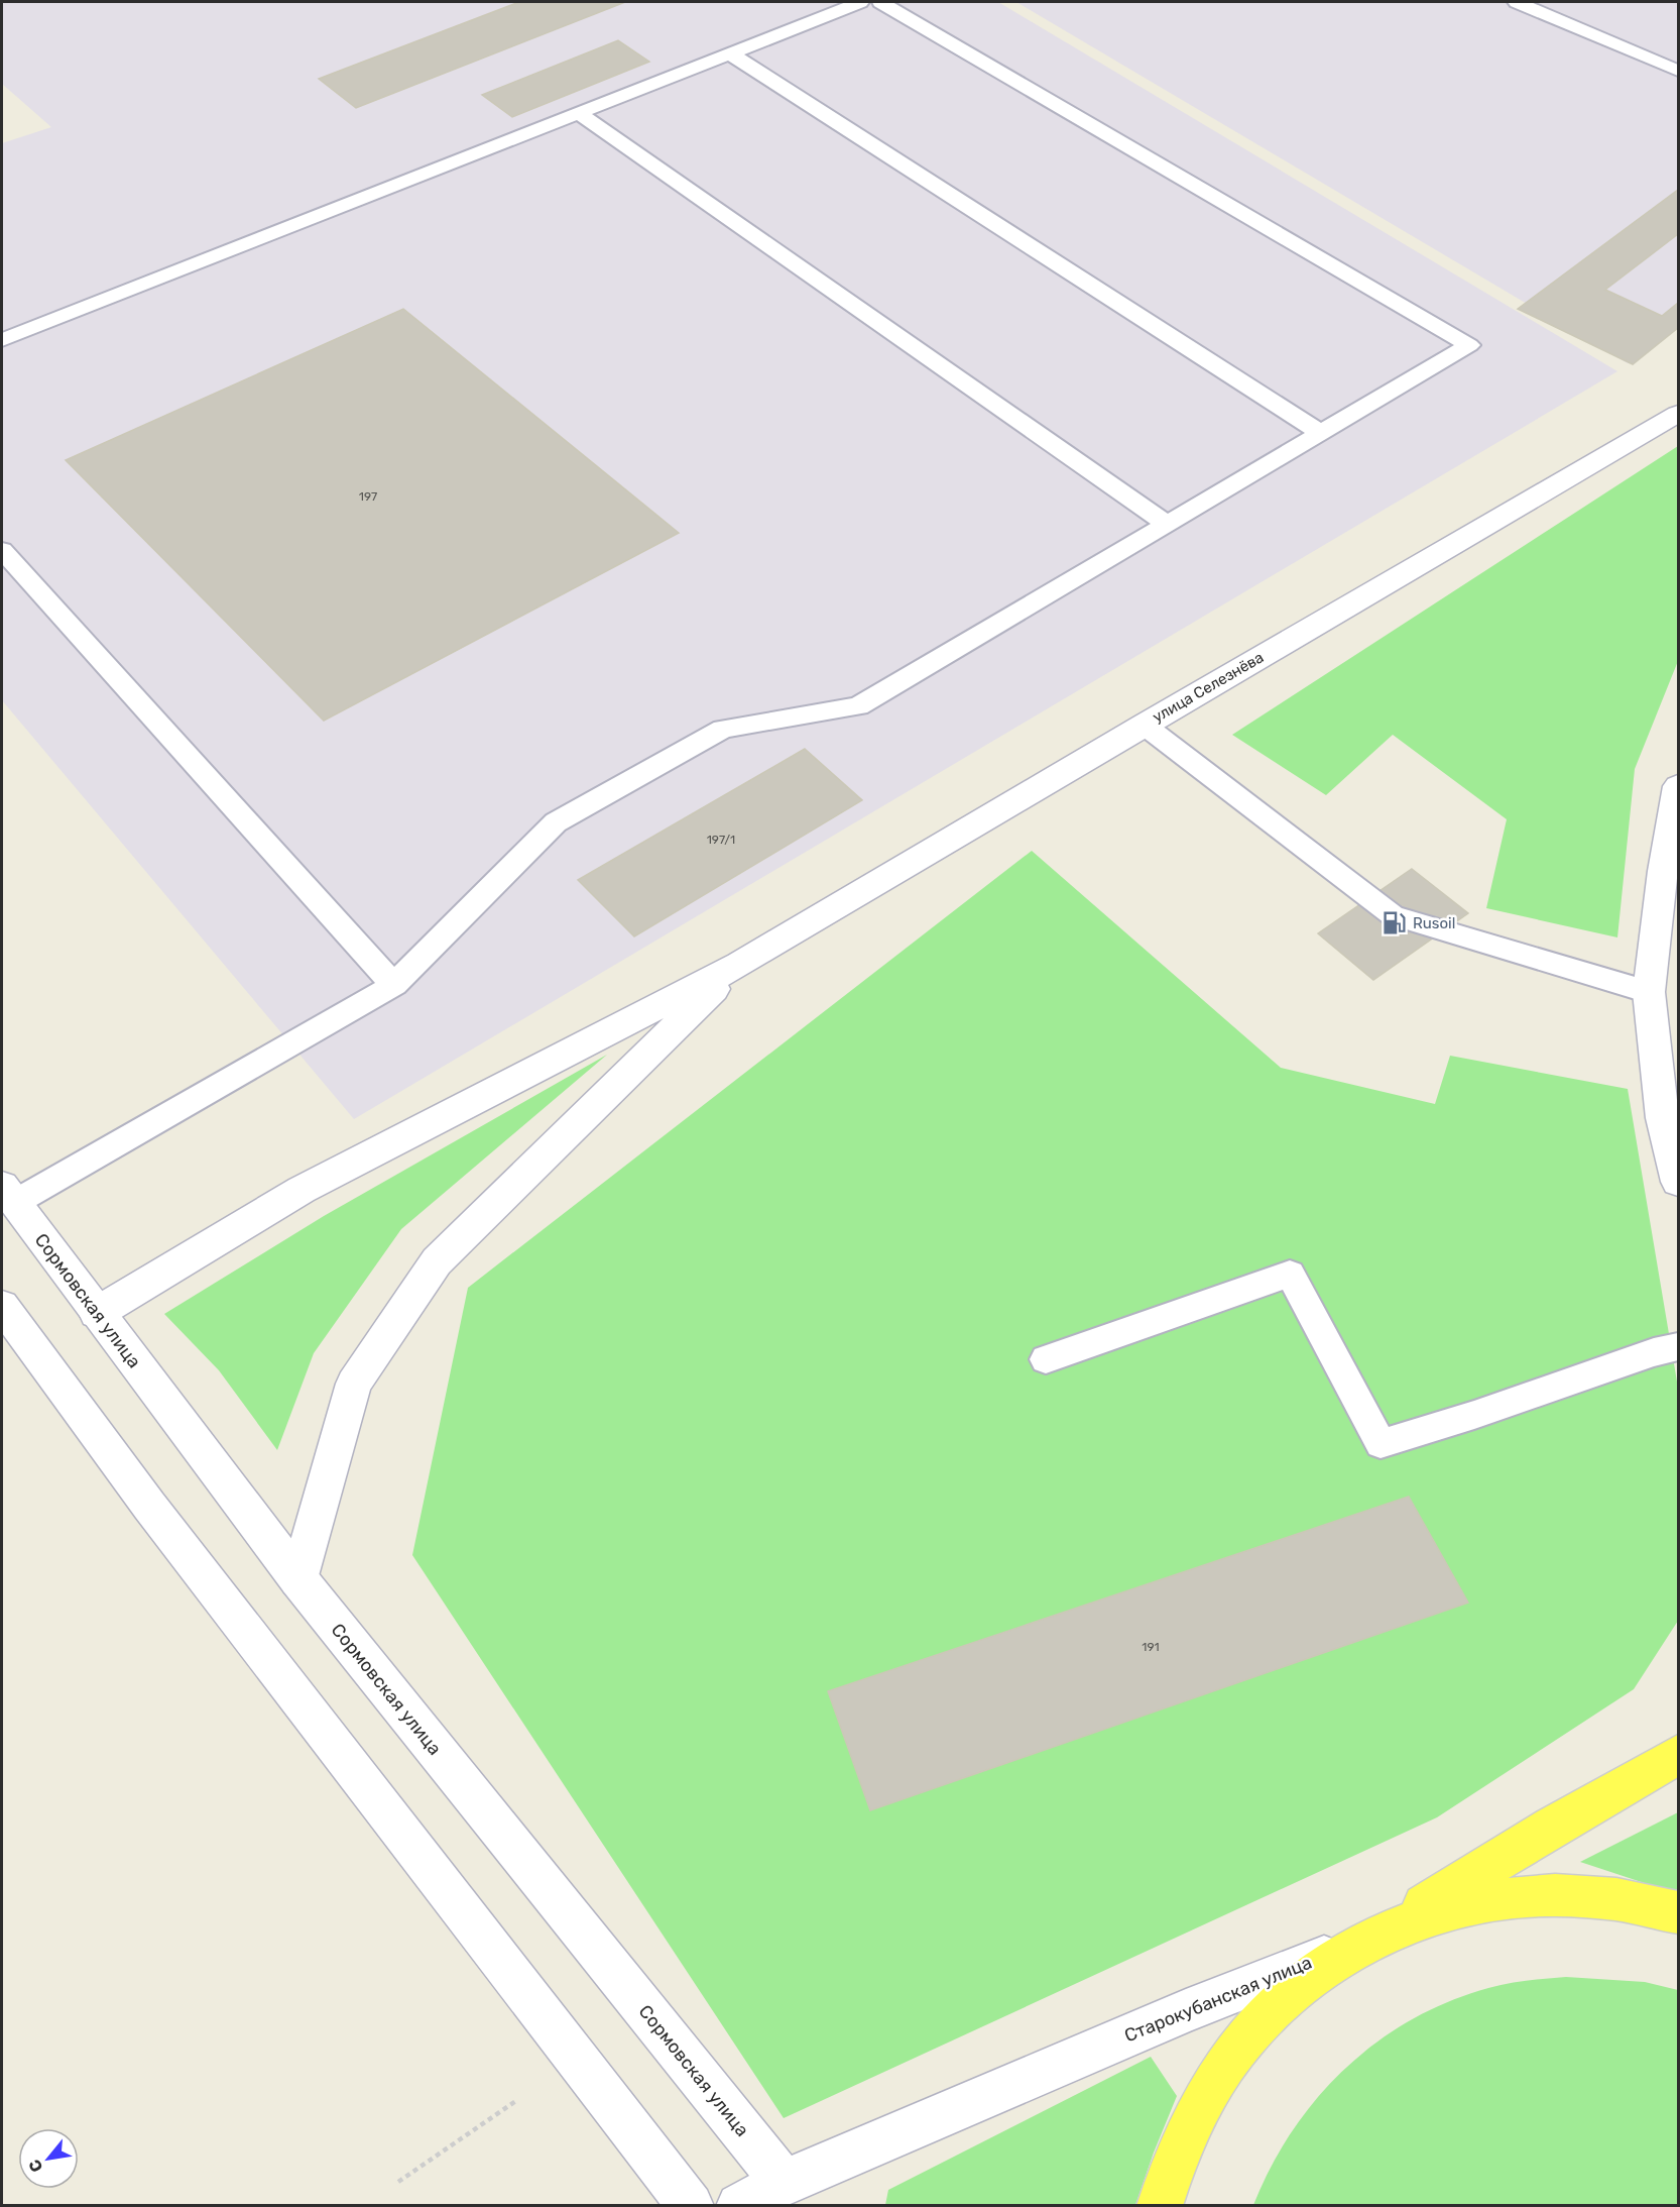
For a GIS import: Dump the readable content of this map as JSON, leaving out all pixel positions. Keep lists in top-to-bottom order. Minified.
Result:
{"streets":{"main road":["улица Селезнёва","Сормовская улица","Старокубанская улица"]},"crossings":[["Сормовская улица","Старокубанская улица"]],"places":{"fuel station":["Rusoil"]},"house_numbers":["197","197/1","191"],"north":"bottom left"}
